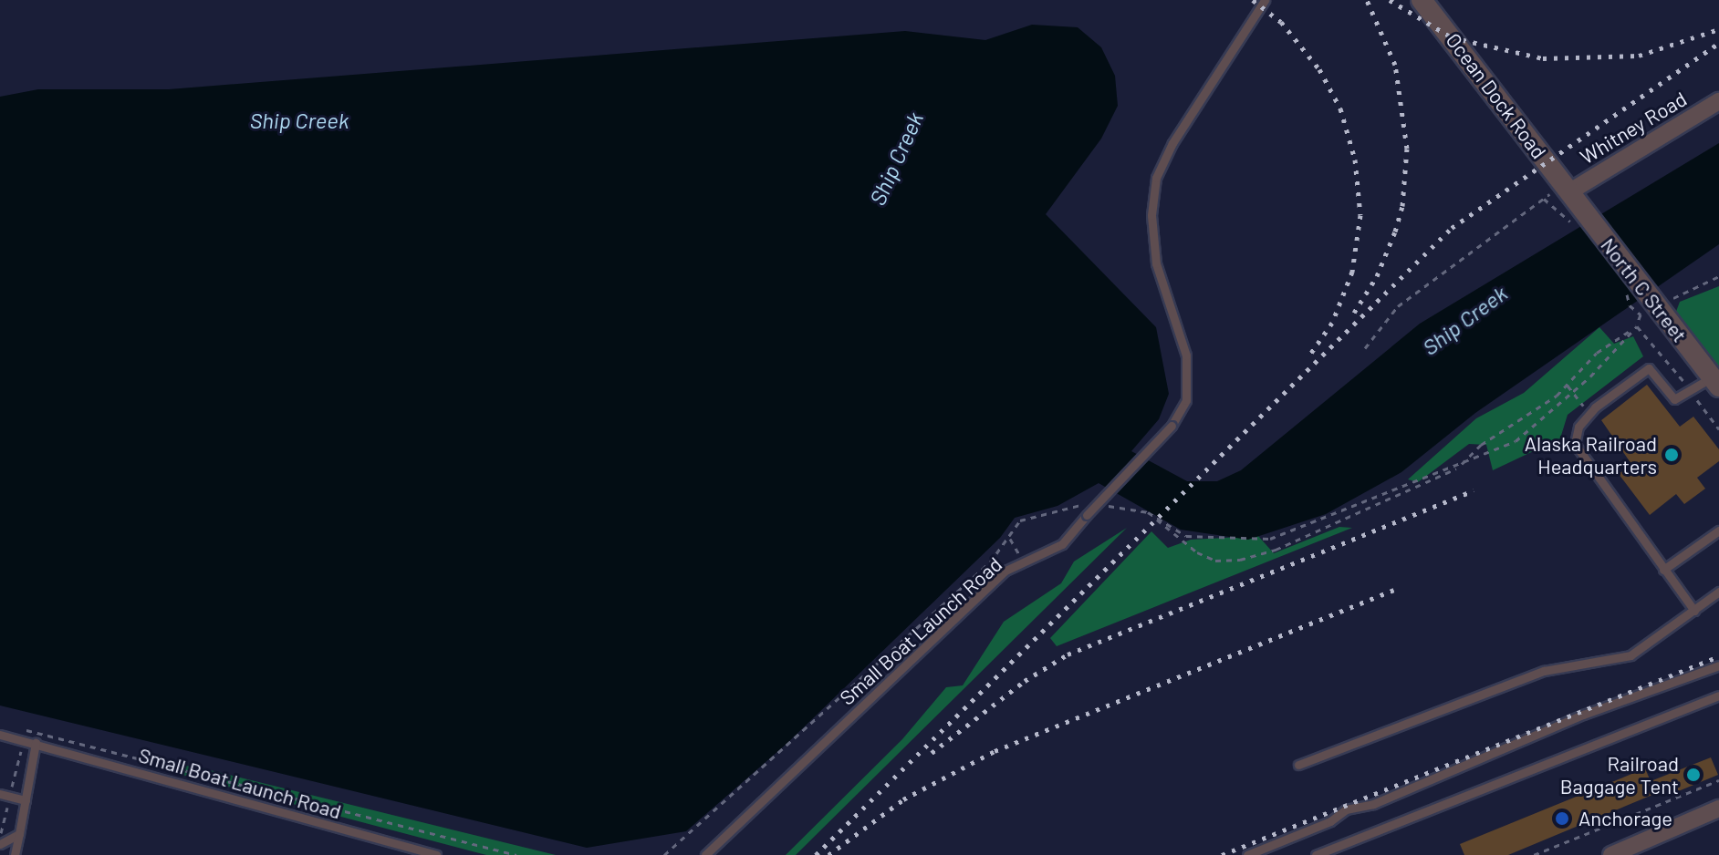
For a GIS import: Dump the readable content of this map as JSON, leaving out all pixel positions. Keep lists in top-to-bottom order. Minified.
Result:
{"streets":{"street":["Ocean Dock Road","Whitney Road","North C Street"],"lane":["Small Boat Launch Road"]},"crossings":[["Ocean Dock Road","Whitney Road"],["Ocean Dock Road","North C Street"],["Whitney Road","North C Street"]],"water":["Ship Creek"],"places":["Alaska Railroad Headquarters","Railroad Baggage Tent","Anchorage"]}
